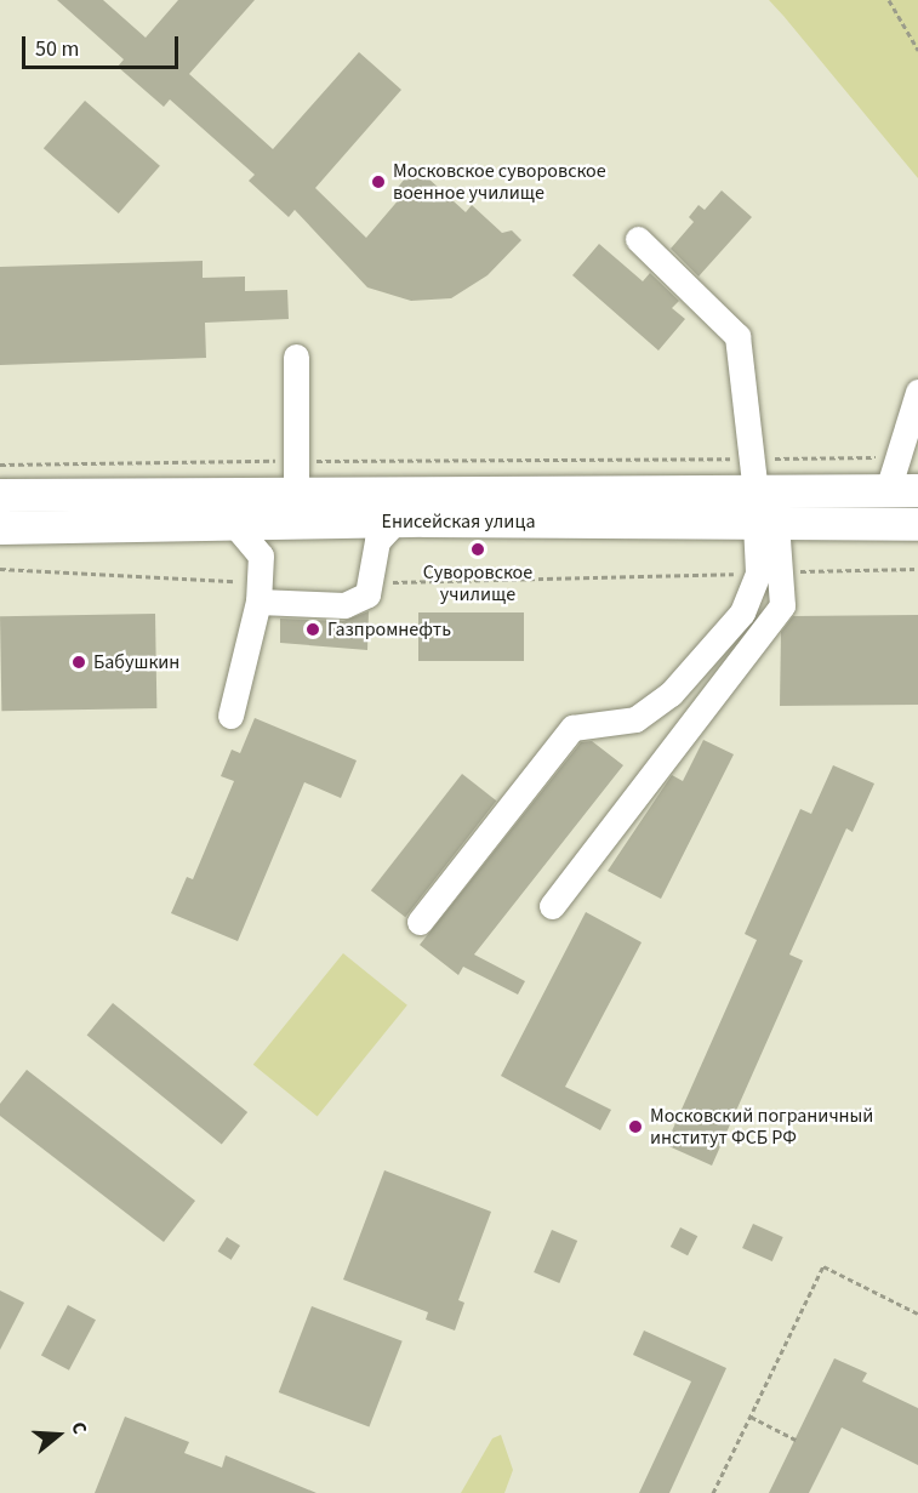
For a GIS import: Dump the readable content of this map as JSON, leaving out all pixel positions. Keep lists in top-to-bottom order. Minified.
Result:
{"streets":{"main road":["Енисейская улица"]},"places":["Московское суворовское военное училище","Суворовское училище","Газпромнефть","Бабушкин","Московский пограничный институт ФСБ РФ"],"scale_bar":"50 m","north":"right"}
